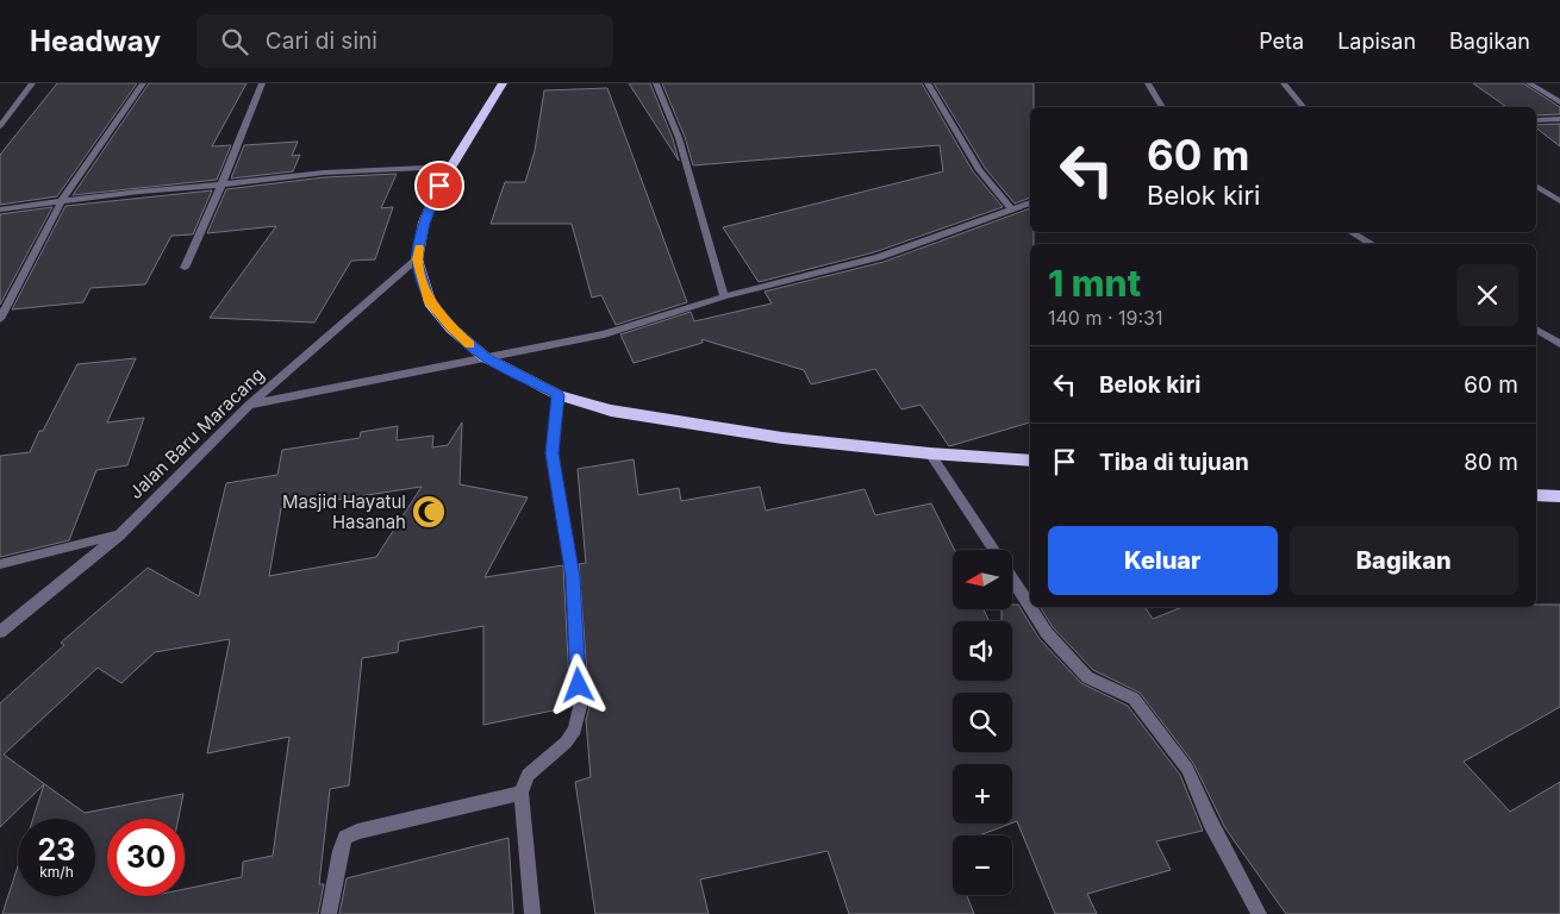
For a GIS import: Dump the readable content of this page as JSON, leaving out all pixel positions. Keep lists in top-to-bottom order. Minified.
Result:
{"streets":{"street":["Jalan Baru Maracang"]},"places":{"mosque":["Masjid Hayatul Hasanah"]},"north":"left","page":{"header":"Headway","search":"Cari di sini","nav":["Peta","Lapisan","Bagikan"],"turn":["60 m","Belok kiri"],"heading":["1 mnt","140 m · 19:31"],"list":[{"name":"Belok kiri","value":"60 m"},{"name":"Tiba di tujuan","value":"80 m"}],"buttons":["Keluar","Bagikan"],"map_buttons":["+","−"],"speed":"23 km/h","limit":"30"}}
